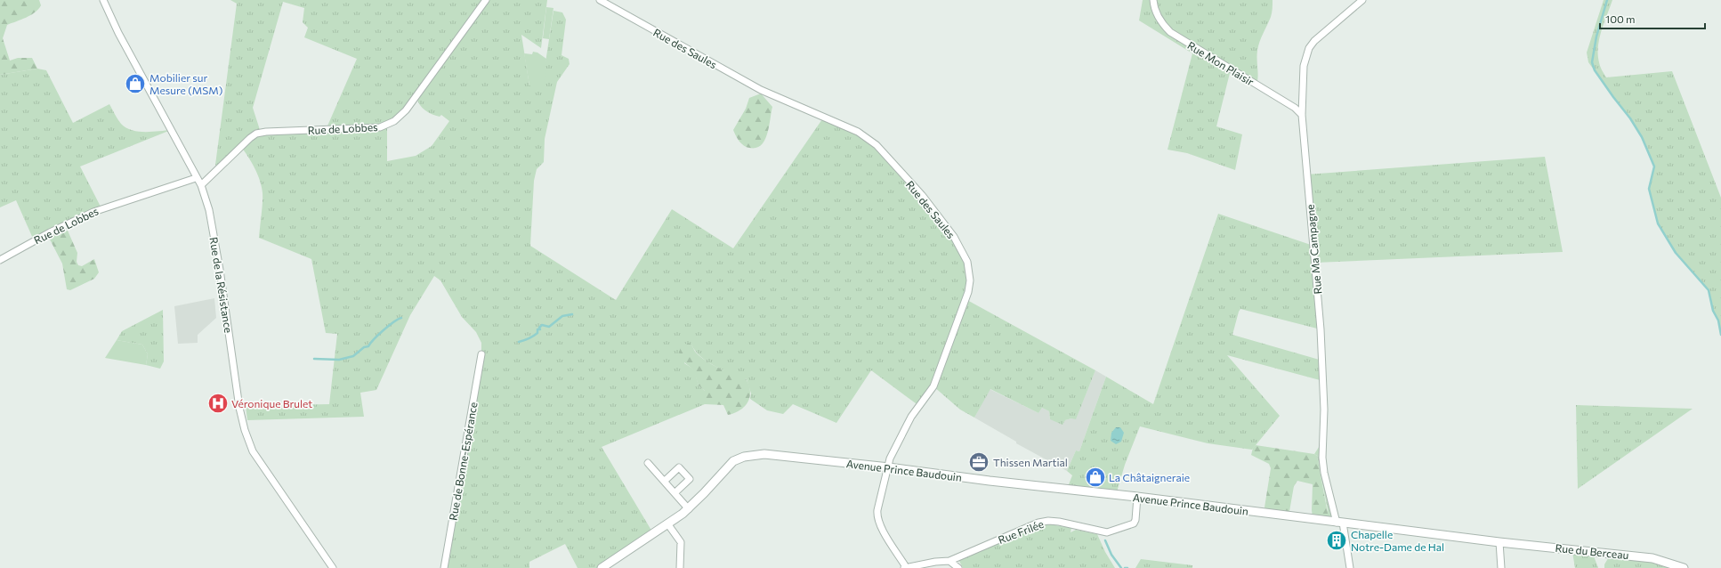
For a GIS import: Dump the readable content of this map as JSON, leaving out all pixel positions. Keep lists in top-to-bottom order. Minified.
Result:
{"streets":{"street":["Rue des Saules","Rue Mon Plaisir","Rue de Lobbes","Rue Ma Campagne","Rue de la Résistance","Rue de Bonne-Espérance","Avenue Prince Baudouin","Rue Frilée","Rue du Berceau"]},"crossings":[["Rue des Saules","Avenue Prince Baudouin"],["Rue des Saules","Rue Frilée"],["Rue Mon Plaisir","Rue Ma Campagne"],["Rue de Lobbes","Rue de la Résistance"],["Rue Ma Campagne","Avenue Prince Baudouin"],["Avenue Prince Baudouin","Rue Frilée"],["Avenue Prince Baudouin","Rue du Berceau"]],"places":{"shop":["Mobilier sur Mesure (MSM)","La Châtaigneraie"],"hospital":["Véronique Brulet"],"office":["Thissen Martial"],"building":["Chapelle Notre-Dame de Hal"]},"scale_bar":"100 m"}
